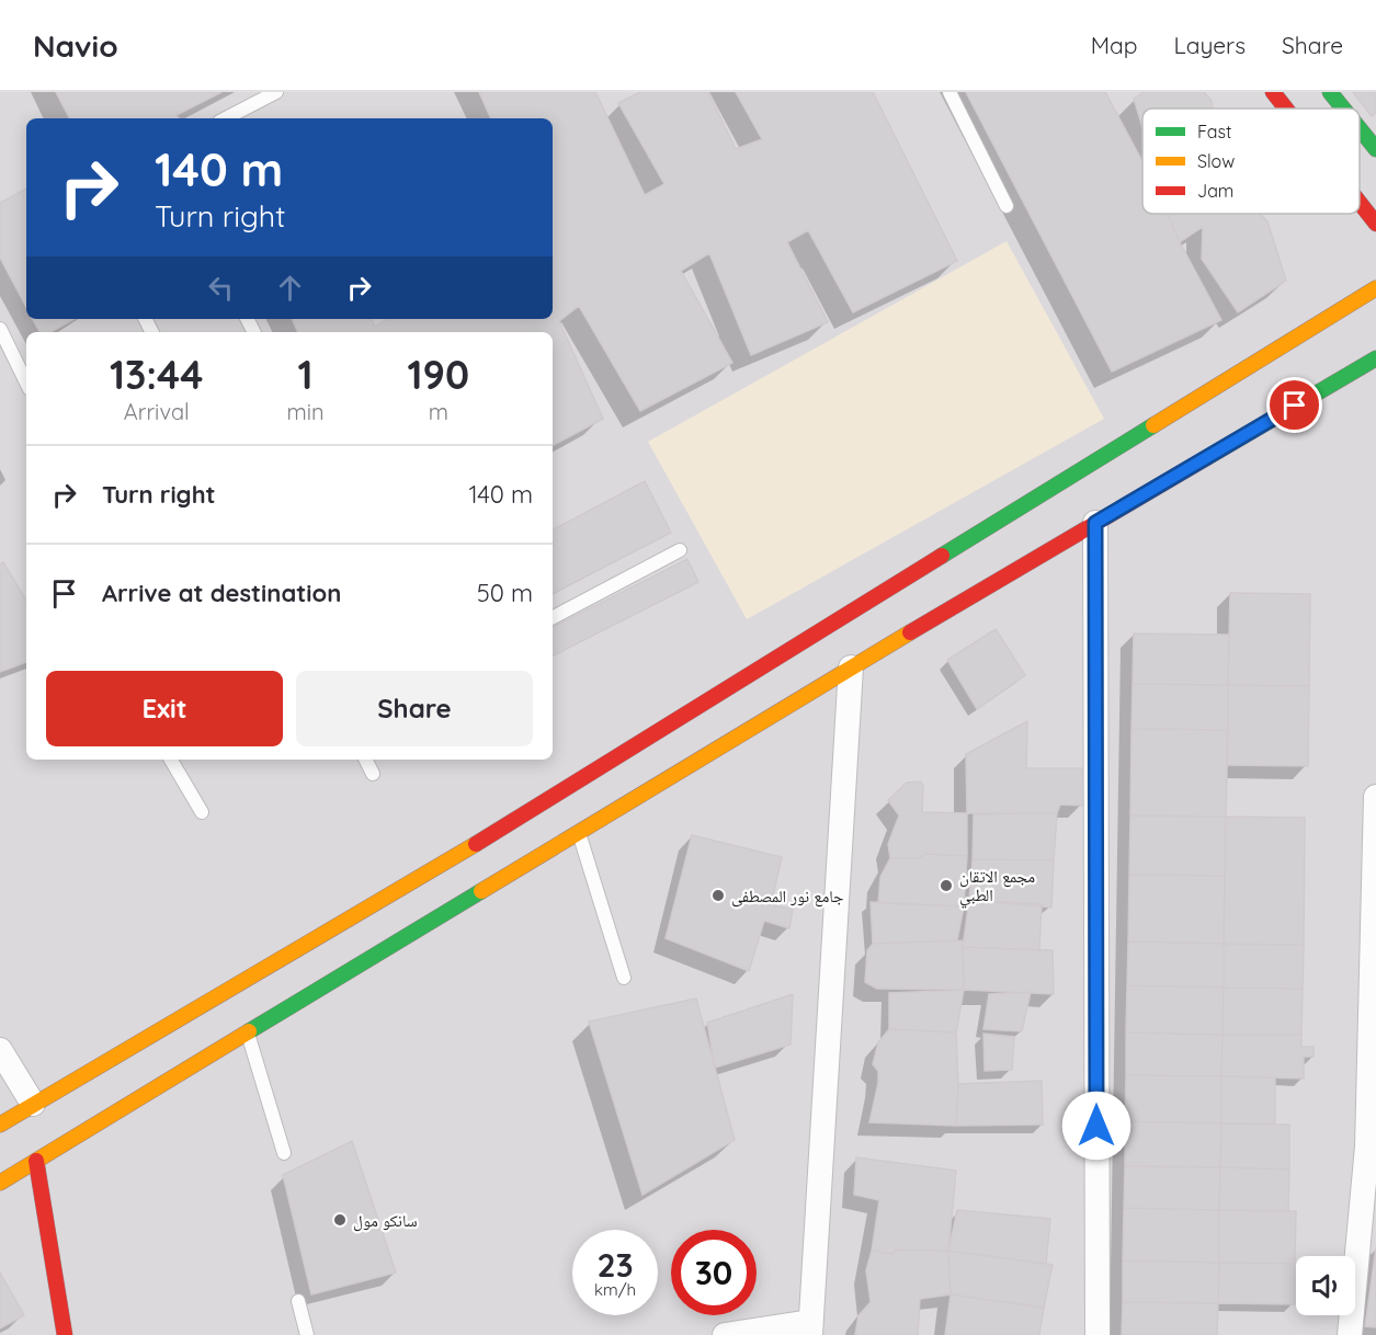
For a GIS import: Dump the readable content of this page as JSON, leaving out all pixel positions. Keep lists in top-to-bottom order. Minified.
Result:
{"places":["مجمع الاتقان الطبي","جامع نور المصطفى","سانكو مول"],"legend":["Fast","Slow","Jam"],"page":{"header":"Navio","nav":["Map","Layers","Share"],"turn":["140 m","Turn right"],"eta":["13:44","Arrival","1","min","190","m"],"list":[{"name":"Turn right","value":"140 m"},{"name":"Arrive at destination","value":"50 m"}],"buttons":["Exit","Share"],"speed":"23 km/h","limit":"30"}}
